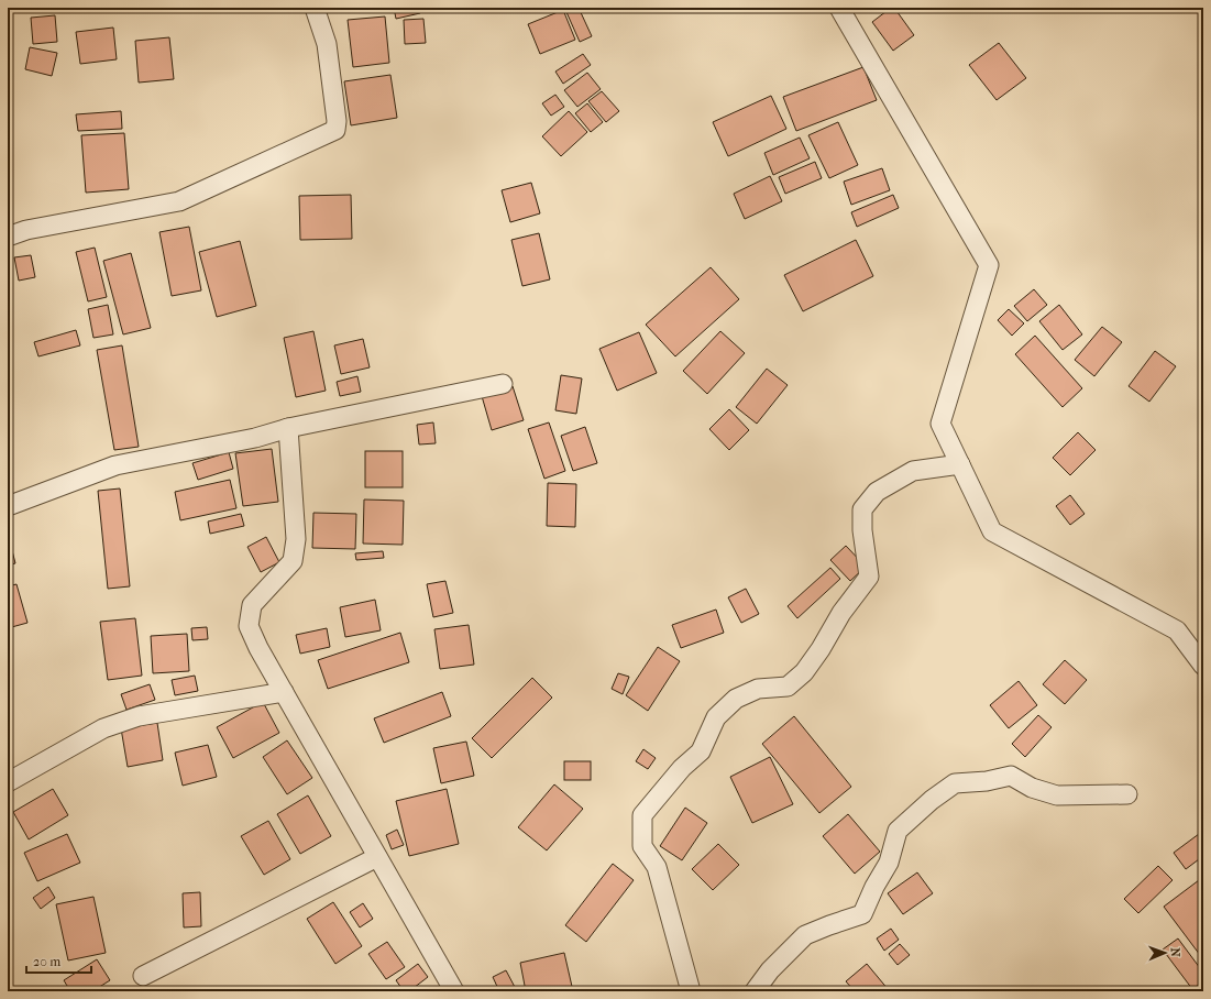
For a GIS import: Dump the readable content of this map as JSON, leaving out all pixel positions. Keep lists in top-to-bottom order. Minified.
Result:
{"scale_bar":"20 m","north":"right"}
